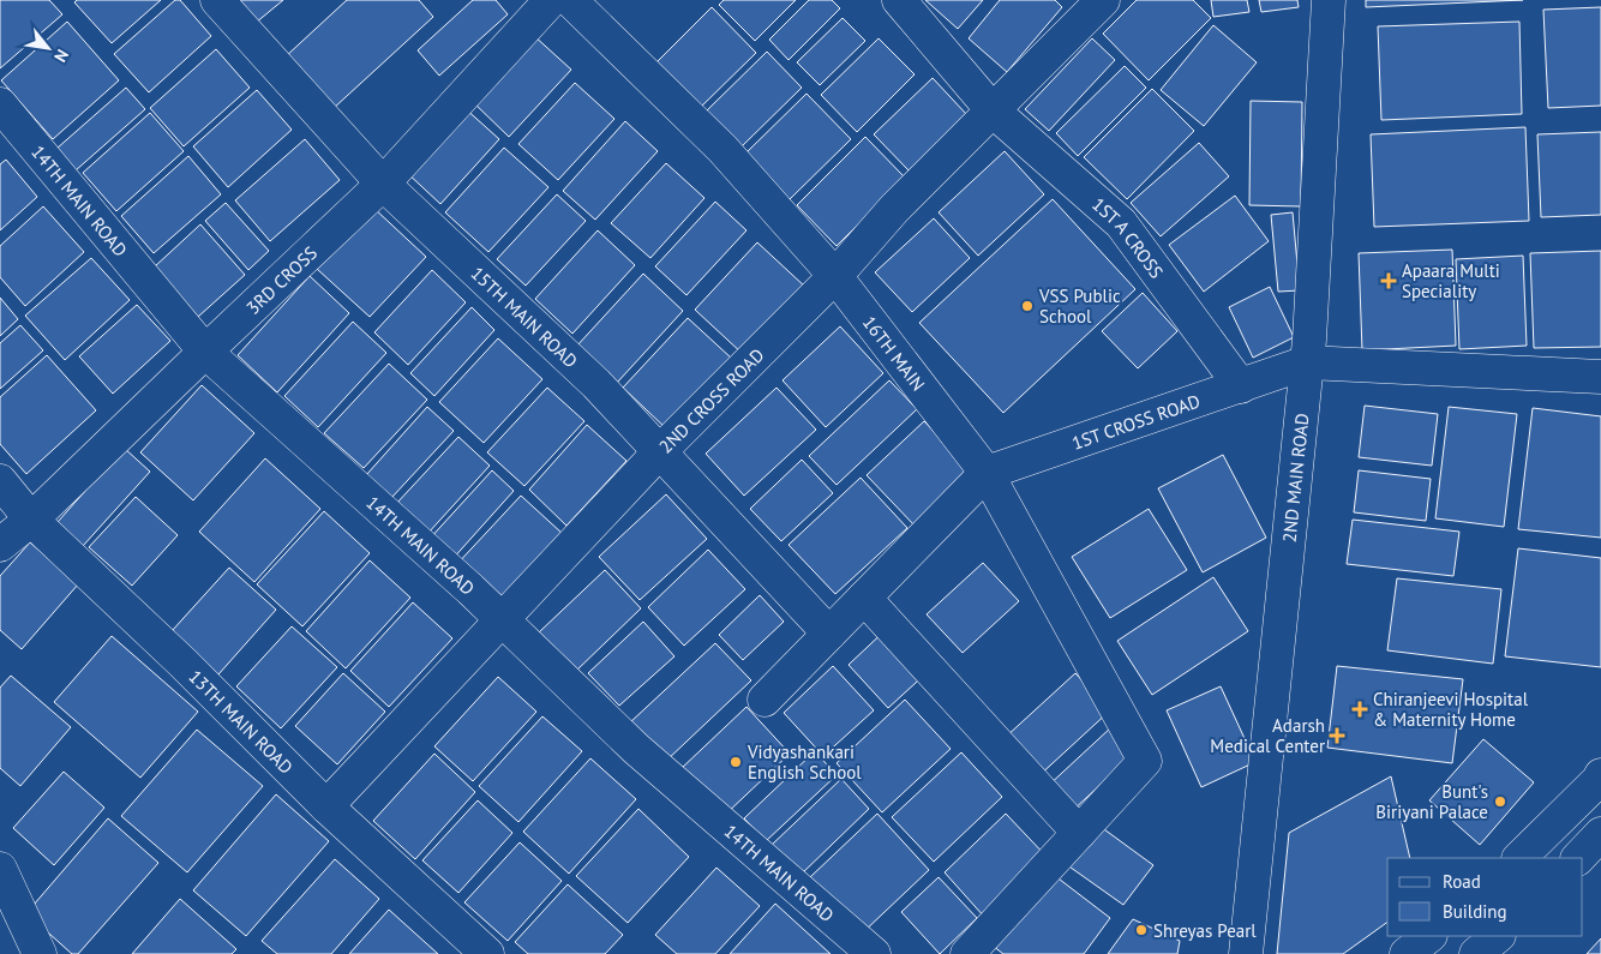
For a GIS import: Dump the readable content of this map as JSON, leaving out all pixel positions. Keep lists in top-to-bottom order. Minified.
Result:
{"streets":{"street":["14TH MAIN ROAD","1ST A CROSS","3RD CROSS","15TH MAIN ROAD","16TH MAIN","2ND CROSS ROAD","1ST CROSS ROAD","2ND MAIN ROAD","13TH MAIN ROAD"]},"crossings":[["14TH MAIN ROAD","3RD CROSS"],["14TH MAIN ROAD","2ND CROSS ROAD"],["1ST A CROSS","2ND CROSS ROAD"],["1ST A CROSS","1ST CROSS ROAD"],["3RD CROSS","15TH MAIN ROAD"],["3RD CROSS","13TH MAIN ROAD"],["15TH MAIN ROAD","2ND CROSS ROAD"],["15TH MAIN ROAD","1ST CROSS ROAD"],["16TH MAIN","2ND CROSS ROAD"],["16TH MAIN","1ST CROSS ROAD"],["2ND CROSS ROAD","13TH MAIN ROAD"],["1ST CROSS ROAD","2ND MAIN ROAD"]],"places":{"health":["Apaara Multi Speciality","Chiranjeevi Hospital & Maternity Home","Adarsh Medical Center"],"other":["VSS Public School","Vidyashankari English School","Bunt's Biriyani Palace","Shreyas Pearl"]},"legend":["Road","Building"],"north":"bottom right"}
